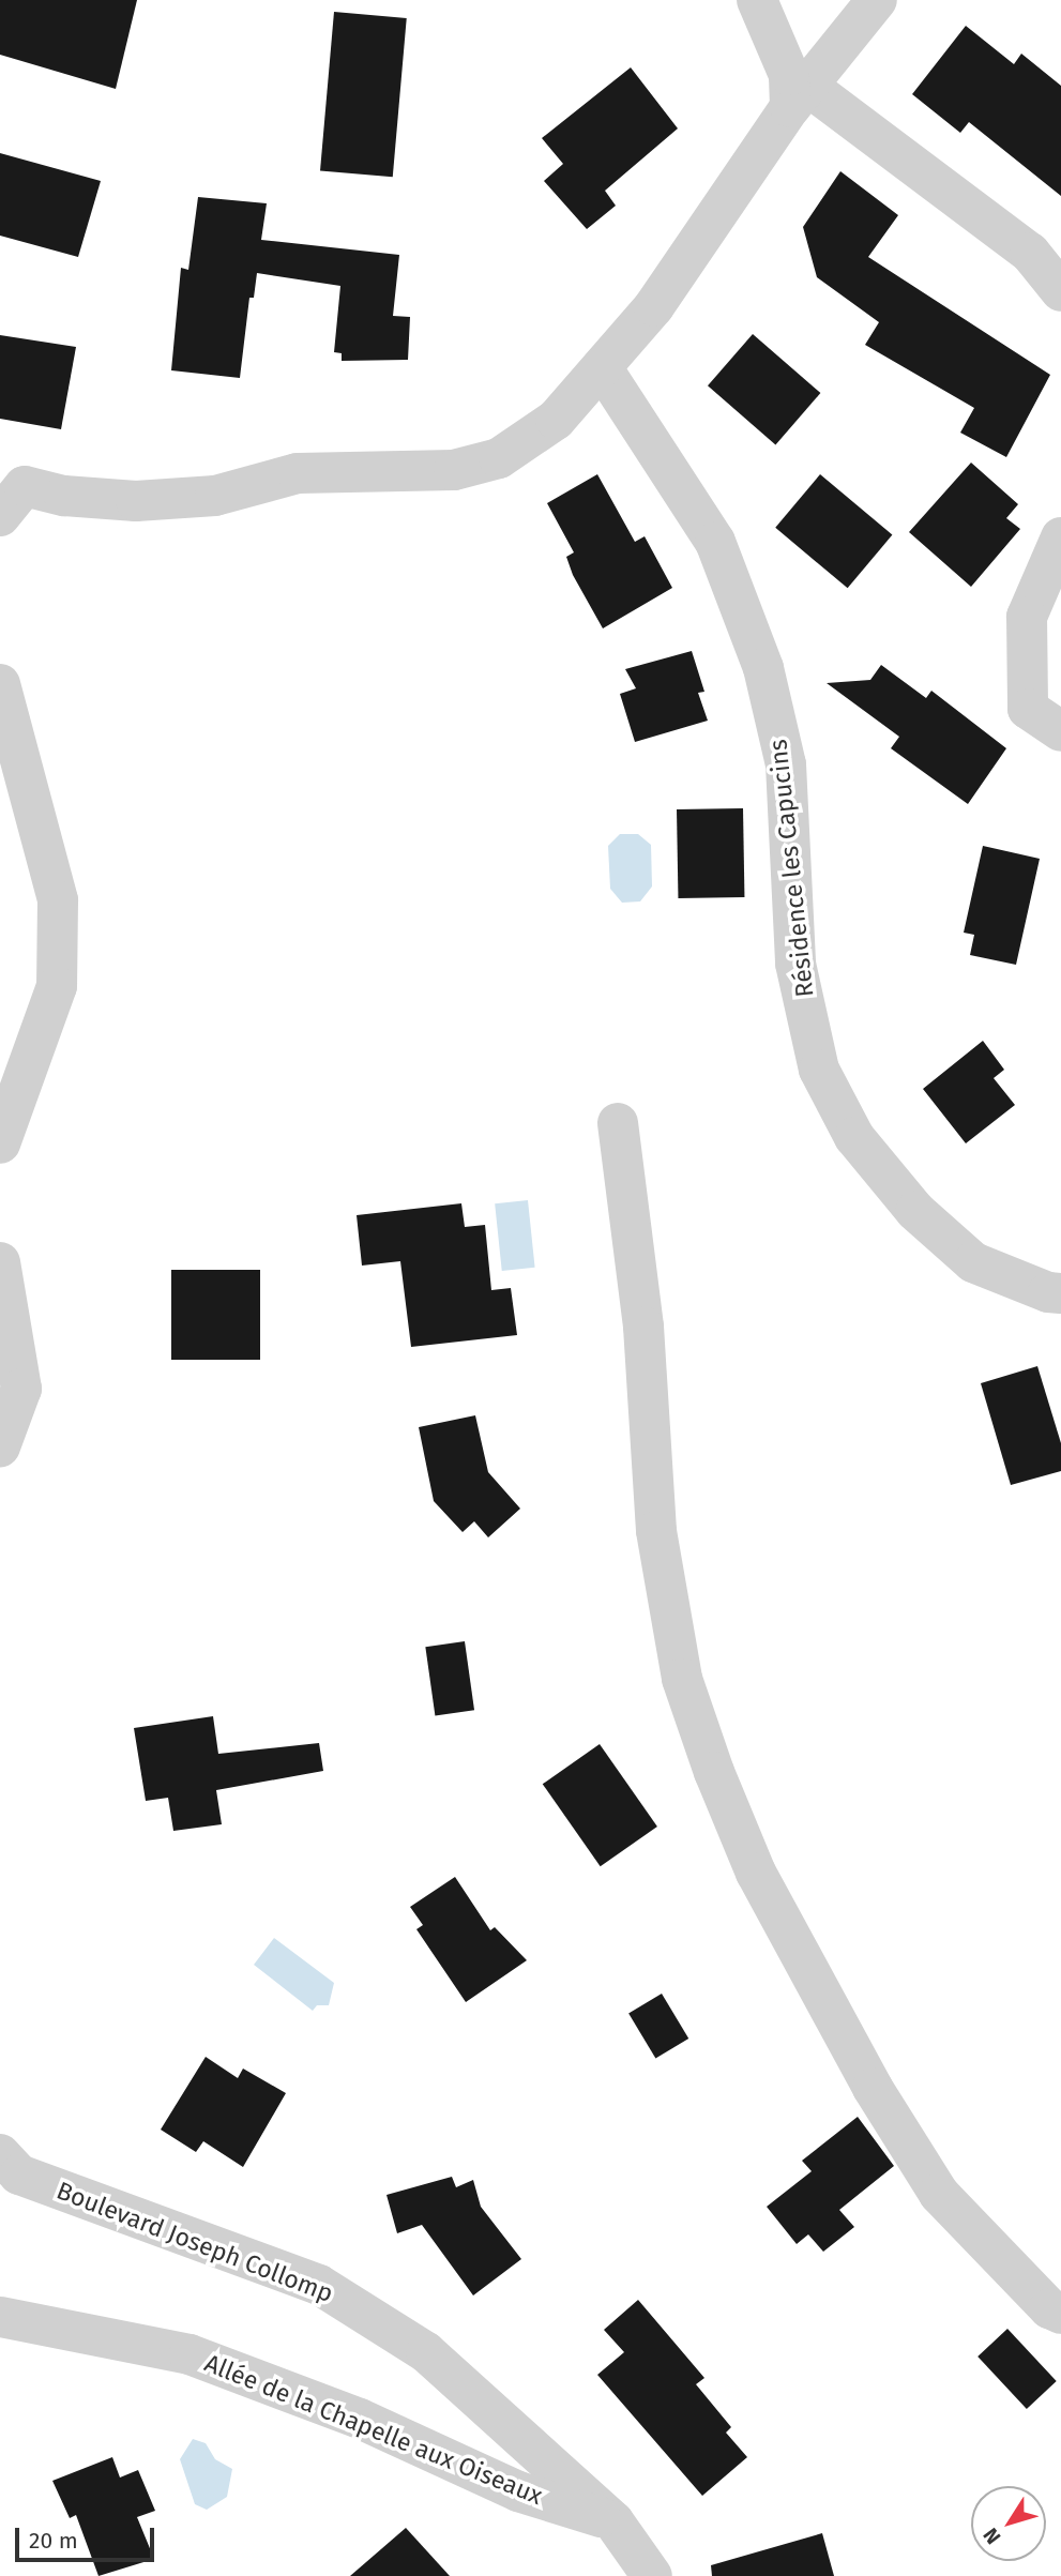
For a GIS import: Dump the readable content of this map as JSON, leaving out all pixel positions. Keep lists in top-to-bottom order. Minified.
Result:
{"streets":{"street":["Résidence les Capucins","Boulevard Joseph Collomp","Allée de la Chapelle aux Oiseaux"]},"crossings":[["Boulevard Joseph Collomp","Allée de la Chapelle aux Oiseaux"]],"scale_bar":"20 m","north":"bottom left"}
